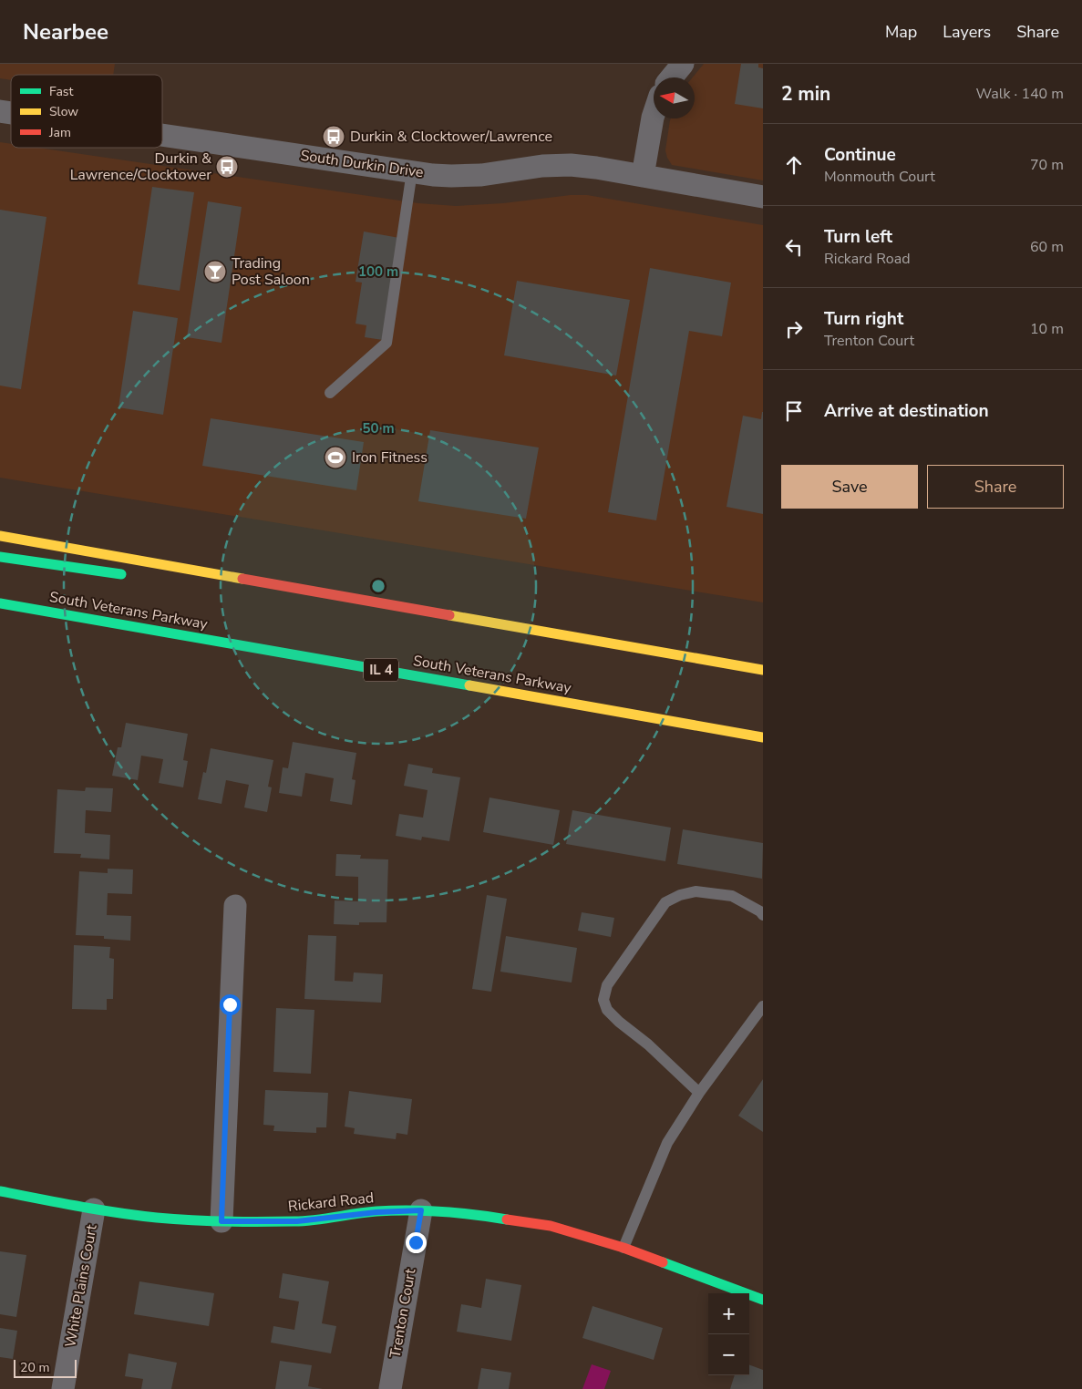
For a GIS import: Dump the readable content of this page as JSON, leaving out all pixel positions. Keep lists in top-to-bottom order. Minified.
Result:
{"streets":{"main road":["South Veterans Parkway","IL 4","Rickard Road"],"street":["South Durkin Drive","White Plains Court","Trenton Court"]},"crossings":[["Rickard Road","White Plains Court"],["Rickard Road","Trenton Court"]],"places":{"bus stop":["Durkin & Clocktower/Lawrence","Durkin & Lawrence/Clocktower"],"bar":["Trading Post Saloon"],"sports":["Iron Fitness"]},"legend":["Fast","Slow","Jam"],"scale_bar":"20 m","north":"left","page":{"header":"Nearbee","nav":["Map","Layers","Share"],"heading":["2 min","Walk · 140 m"],"list":[["Continue","Monmouth Court","70 m"],["Turn left","Rickard Road","60 m"],["Turn right","Trenton Court","10 m"],"Arrive at destination"],"buttons":["Save","Share"],"map_buttons":["+","−"],"scale":"20 m"},"rings":["100 m","50 m"]}
